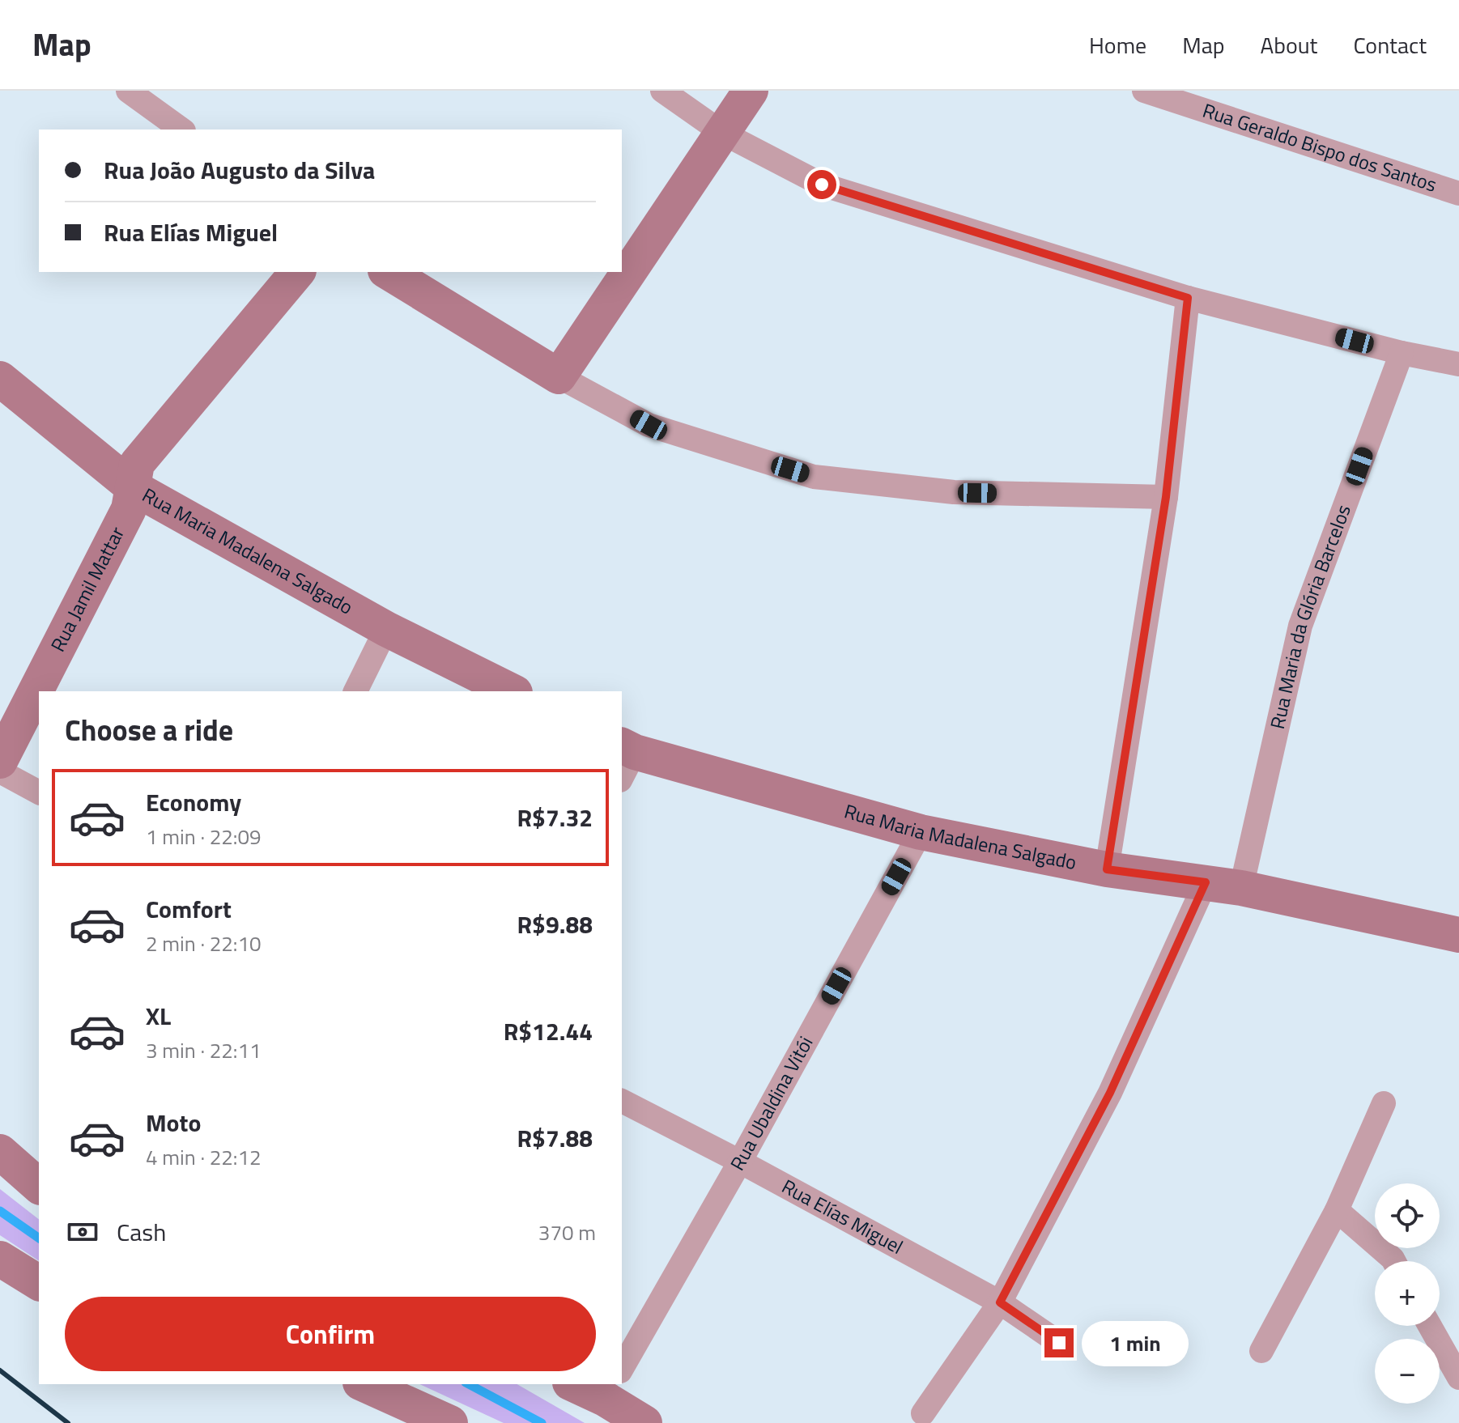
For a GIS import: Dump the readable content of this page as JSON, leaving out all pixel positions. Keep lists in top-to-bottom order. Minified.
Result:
{"streets":{"street":["Rua Geraldo Bispo dos Santos","Rua Maria Madalena Salgado","Rua Jamil Mattar","Rua Maria da Glória Barcelos","Rua Ubaldina Vitói","Rua Elías Miguel"]},"crossings":[["Rua Maria Madalena Salgado","Rua Jamil Mattar"],["Rua Maria Madalena Salgado","Rua Maria da Glória Barcelos"],["Rua Maria Madalena Salgado","Rua Ubaldina Vitói"],["Rua Ubaldina Vitói","Rua Elías Miguel"]],"page":{"header":"Map","nav":["Home","Map","About","Contact"],"banner":["Rua João Augusto da Silva","Rua Elías Miguel"],"heading":"Choose a ride","list":[{"name":"Economy","note":"1 min · 22:09","value":"R$7.32"},{"name":"Comfort","note":"2 min · 22:10","value":"R$9.88"},{"name":"XL","note":"3 min · 22:11","value":"R$12.44"},{"name":"Moto","note":"4 min · 22:12","value":"R$7.88"}],"map_buttons":["+","−"],"pay":["Cash","370 m"],"buttons":"Confirm","bubble":"1 min"}}
